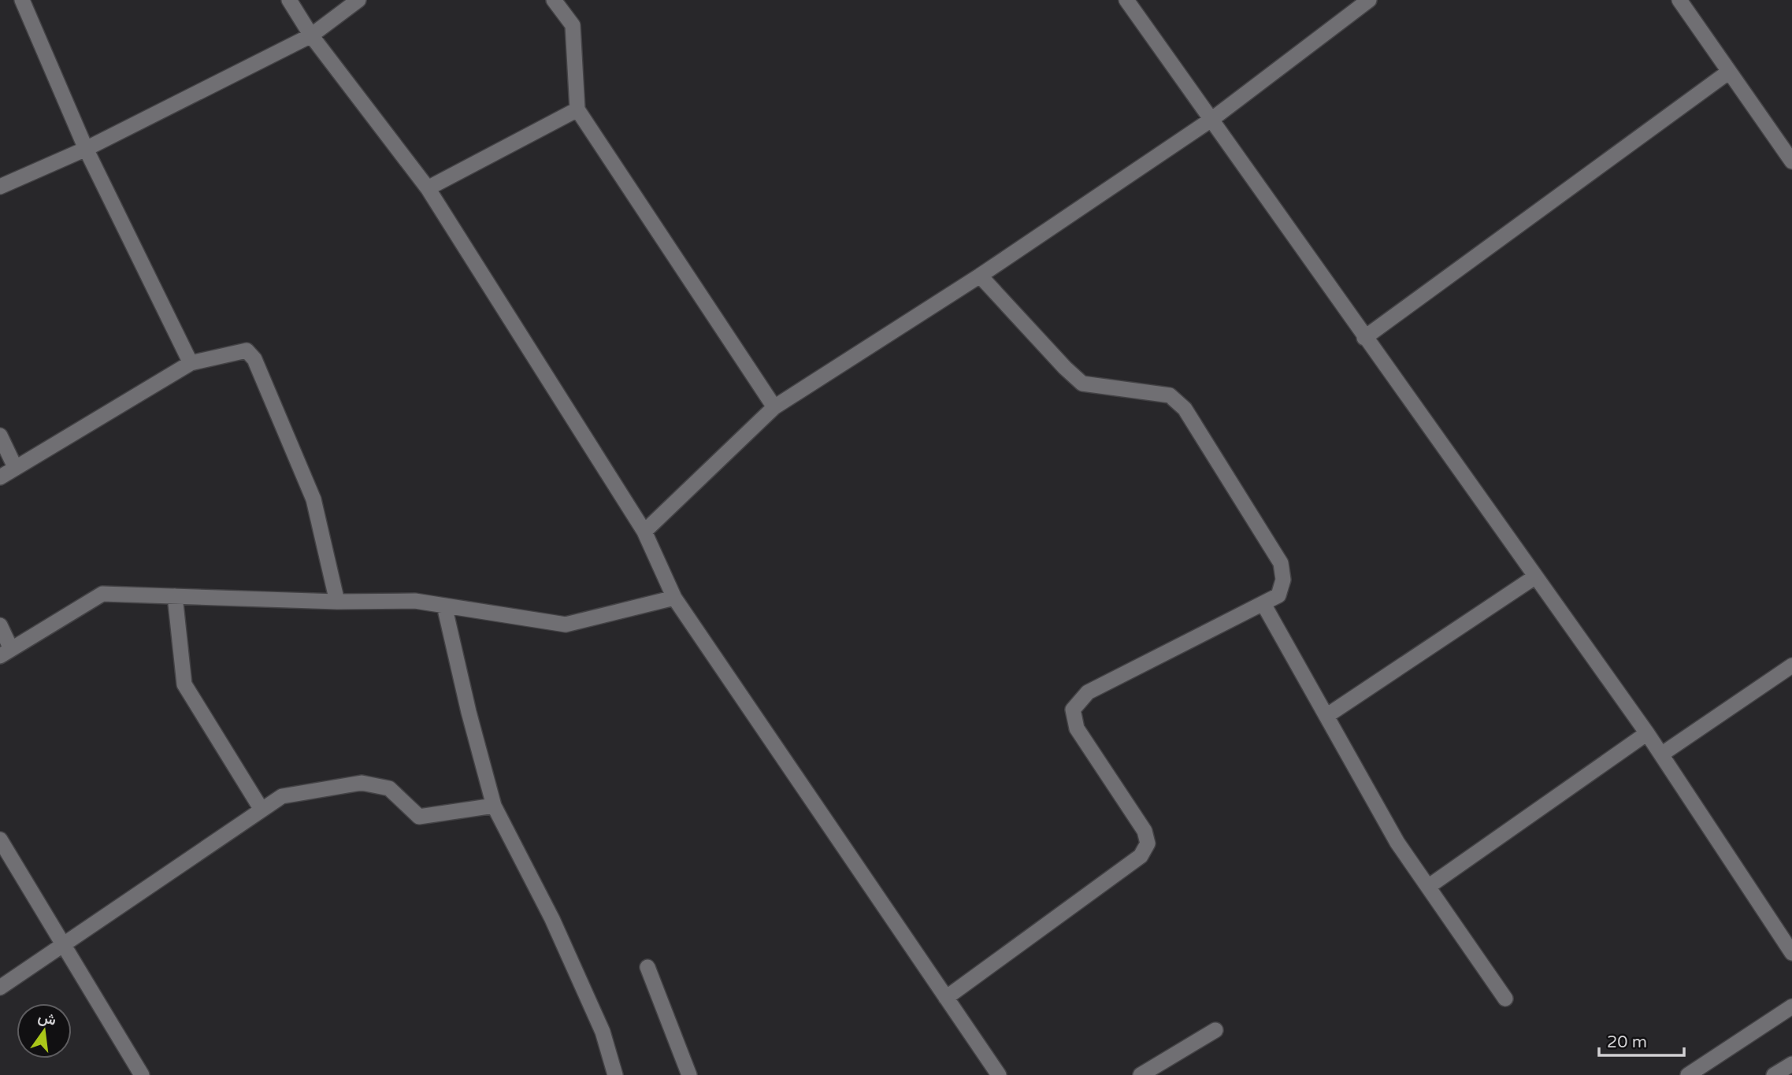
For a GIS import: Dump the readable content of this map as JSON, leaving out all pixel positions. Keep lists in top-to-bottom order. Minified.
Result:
{"scale_bar":"20 m","north":"top"}
